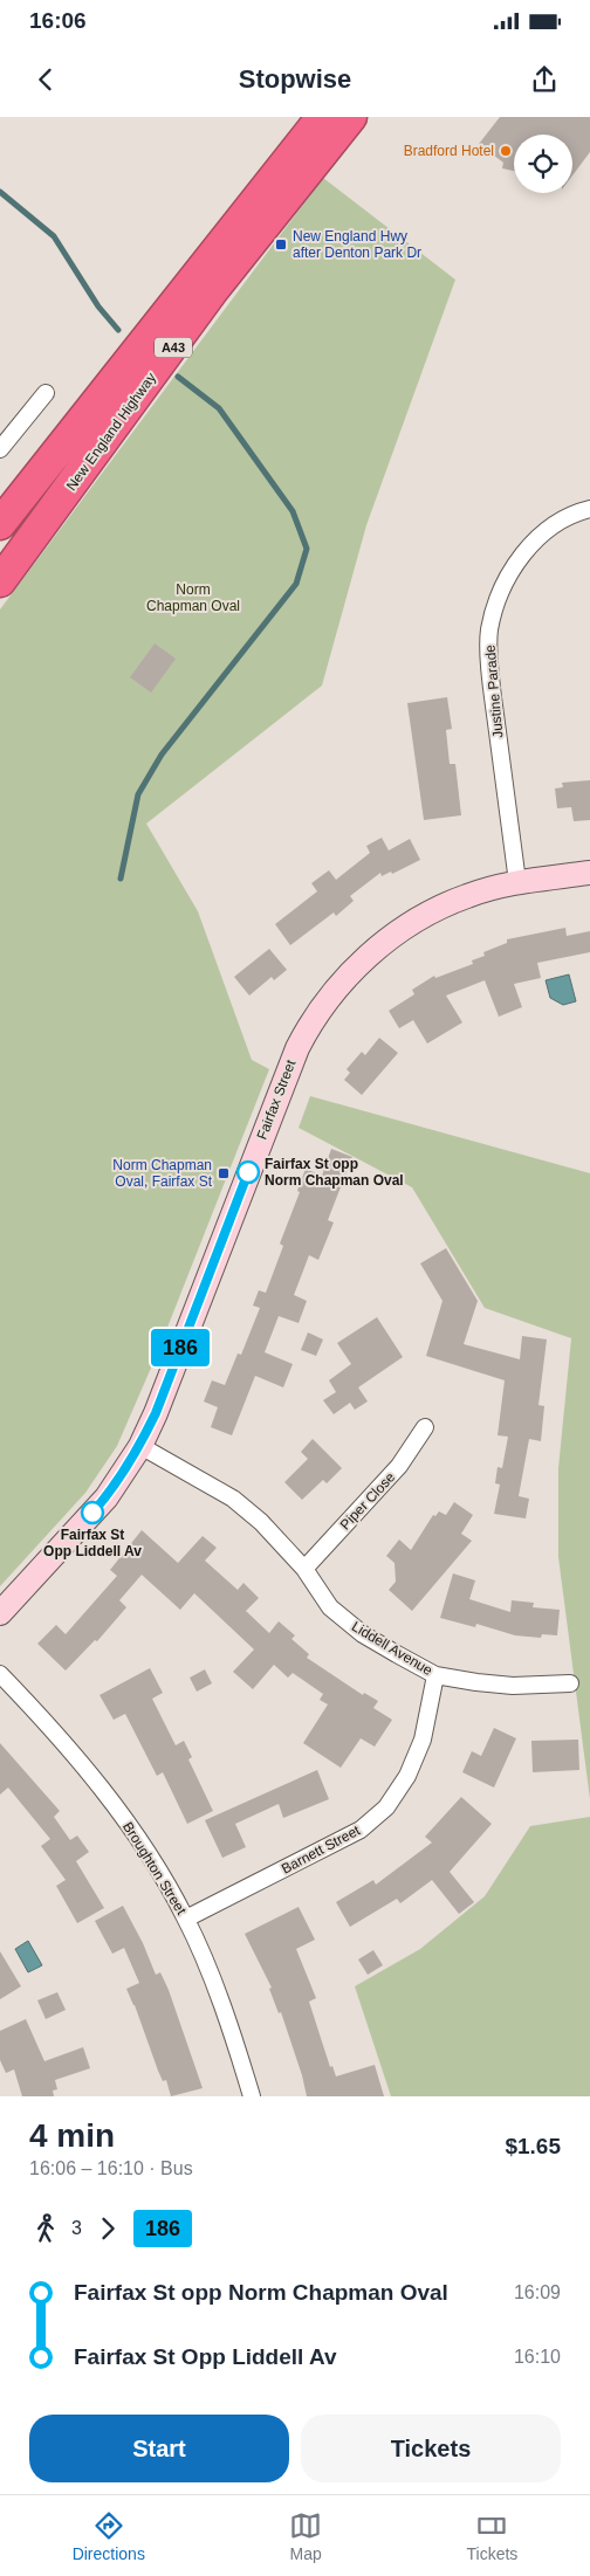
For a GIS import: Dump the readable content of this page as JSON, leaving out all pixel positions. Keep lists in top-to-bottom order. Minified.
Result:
{"streets":{"highway":["A43","New England Highway"],"street":["Justine Parade","Fairfax Street","Piper Close","Liddell Avenue","Barnett Street","Broughton Street"]},"crossings":[["Justine Parade","Fairfax Street"],["Fairfax Street","Liddell Avenue"],["Piper Close","Liddell Avenue"],["Liddell Avenue","Barnett Street"],["Barnett Street","Broughton Street"]],"parks":["Norm Chapman Oval"],"places":{"other":["Bradford Hotel","Fairfax St opp Norm Chapman Oval","Fairfax St Opp Liddell Av"],"transit":["New England Hwy after Denton Park Dr","Norm Chapman Oval, Fairfax St"]},"lines":["bus line 186"],"page":{"status":"16:06","header":"Stopwise","on_map":"186","heading":["4 min","16:06 – 16:10 · Bus","$1.65"],"legs":["3","186"],"list":[{"name":"Fairfax St opp Norm Chapman Oval","value":"16:09"},{"name":"Fairfax St Opp Liddell Av","value":"16:10"}],"buttons":["Start","Tickets"],"tabs":["Directions","Map","Tickets"]}}
